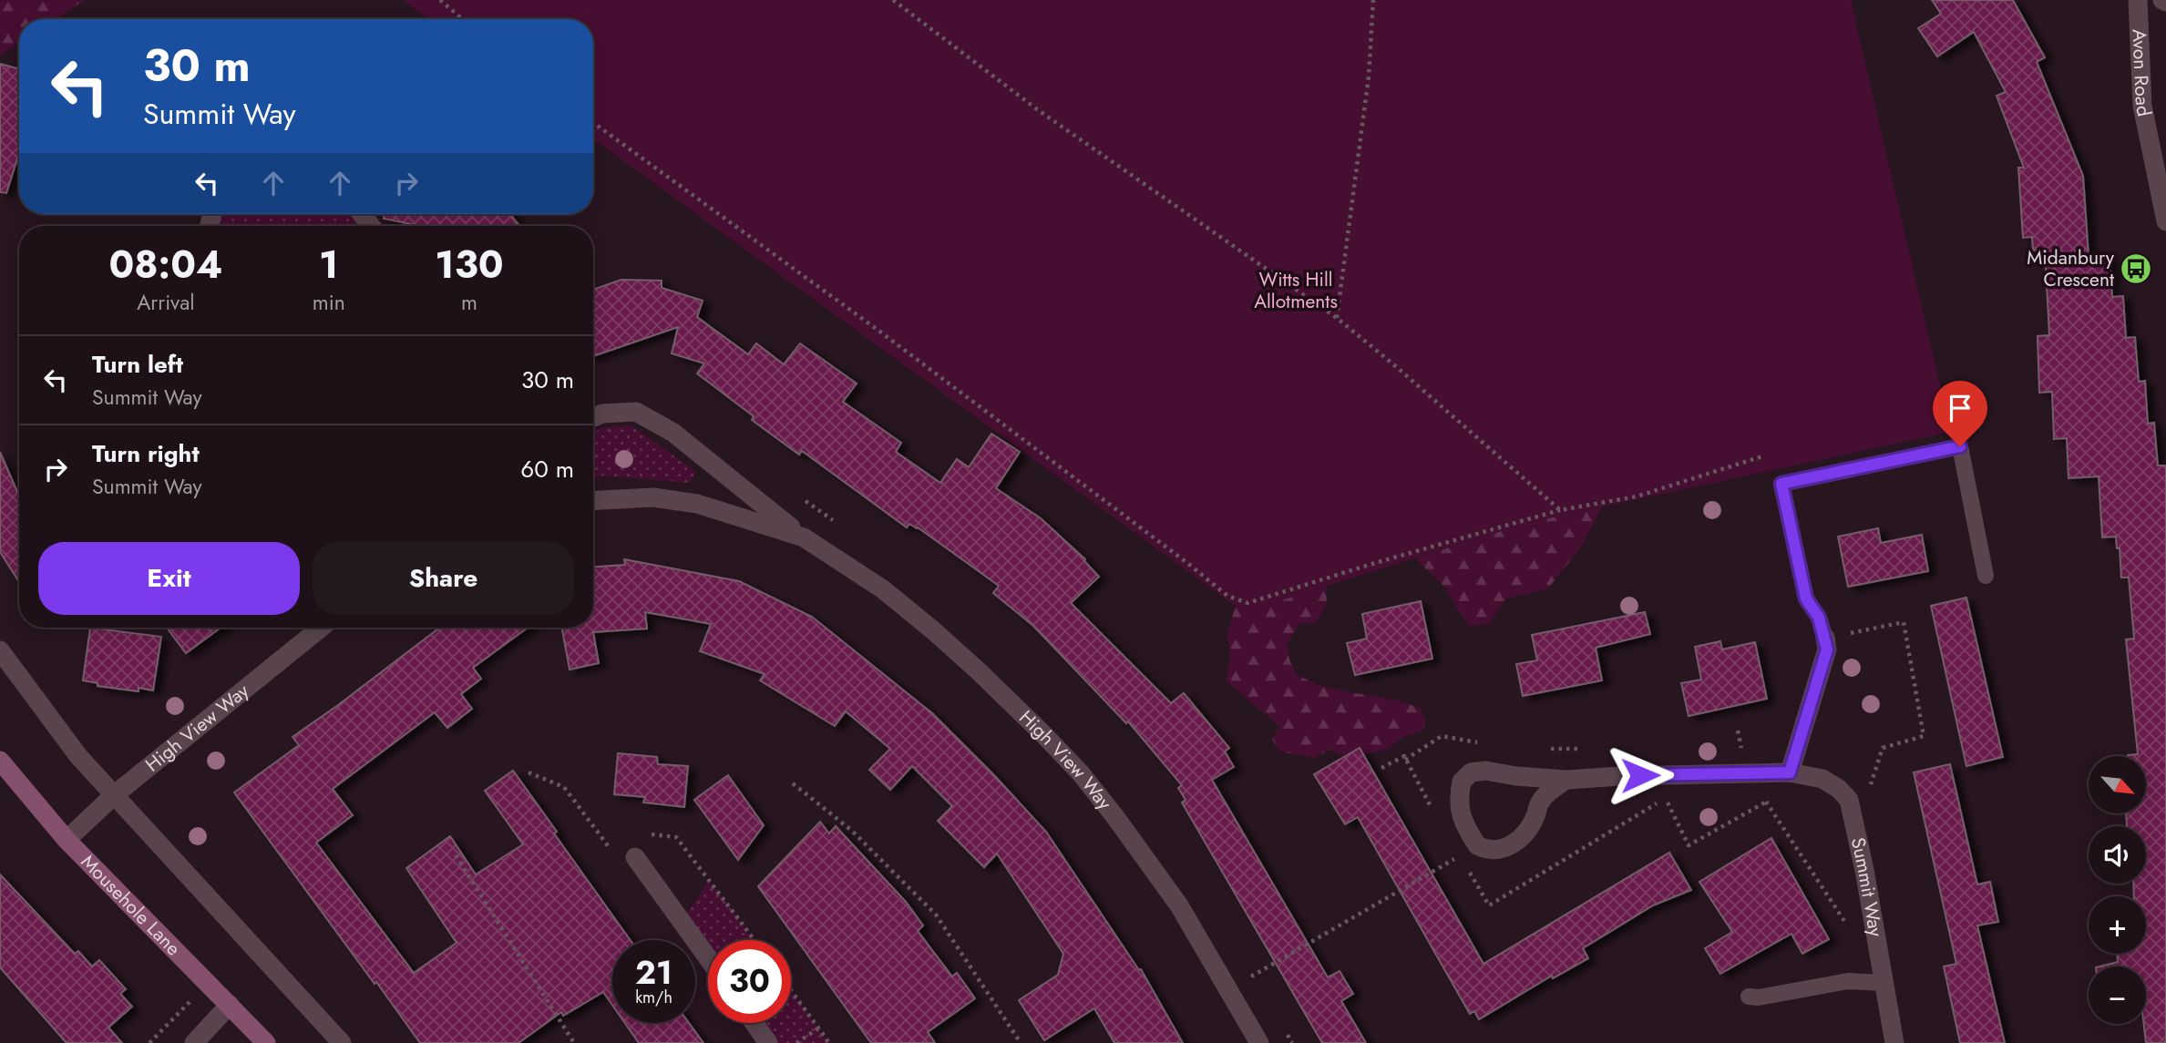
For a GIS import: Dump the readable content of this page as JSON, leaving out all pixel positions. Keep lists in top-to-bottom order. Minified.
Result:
{"streets":{"street":["Avon Road","High View Way","Summit Way","Mousehole Lane"]},"crossings":[["High View Way","Mousehole Lane"]],"parks":["Witts Hill Allotments"],"places":{"bus stop":["Midanbury Crescent"]},"north":"bottom right","page":{"turn":["30 m","Summit Way"],"eta":["08:04","Arrival","1","min","130","m"],"list":[{"name":"Turn left","note":"Summit Way","value":"30 m"},{"name":"Turn right","note":"Summit Way","value":"60 m"}],"buttons":["Exit","Share"],"map_buttons":["+","−"],"speed":"21 km/h","limit":"30"}}
